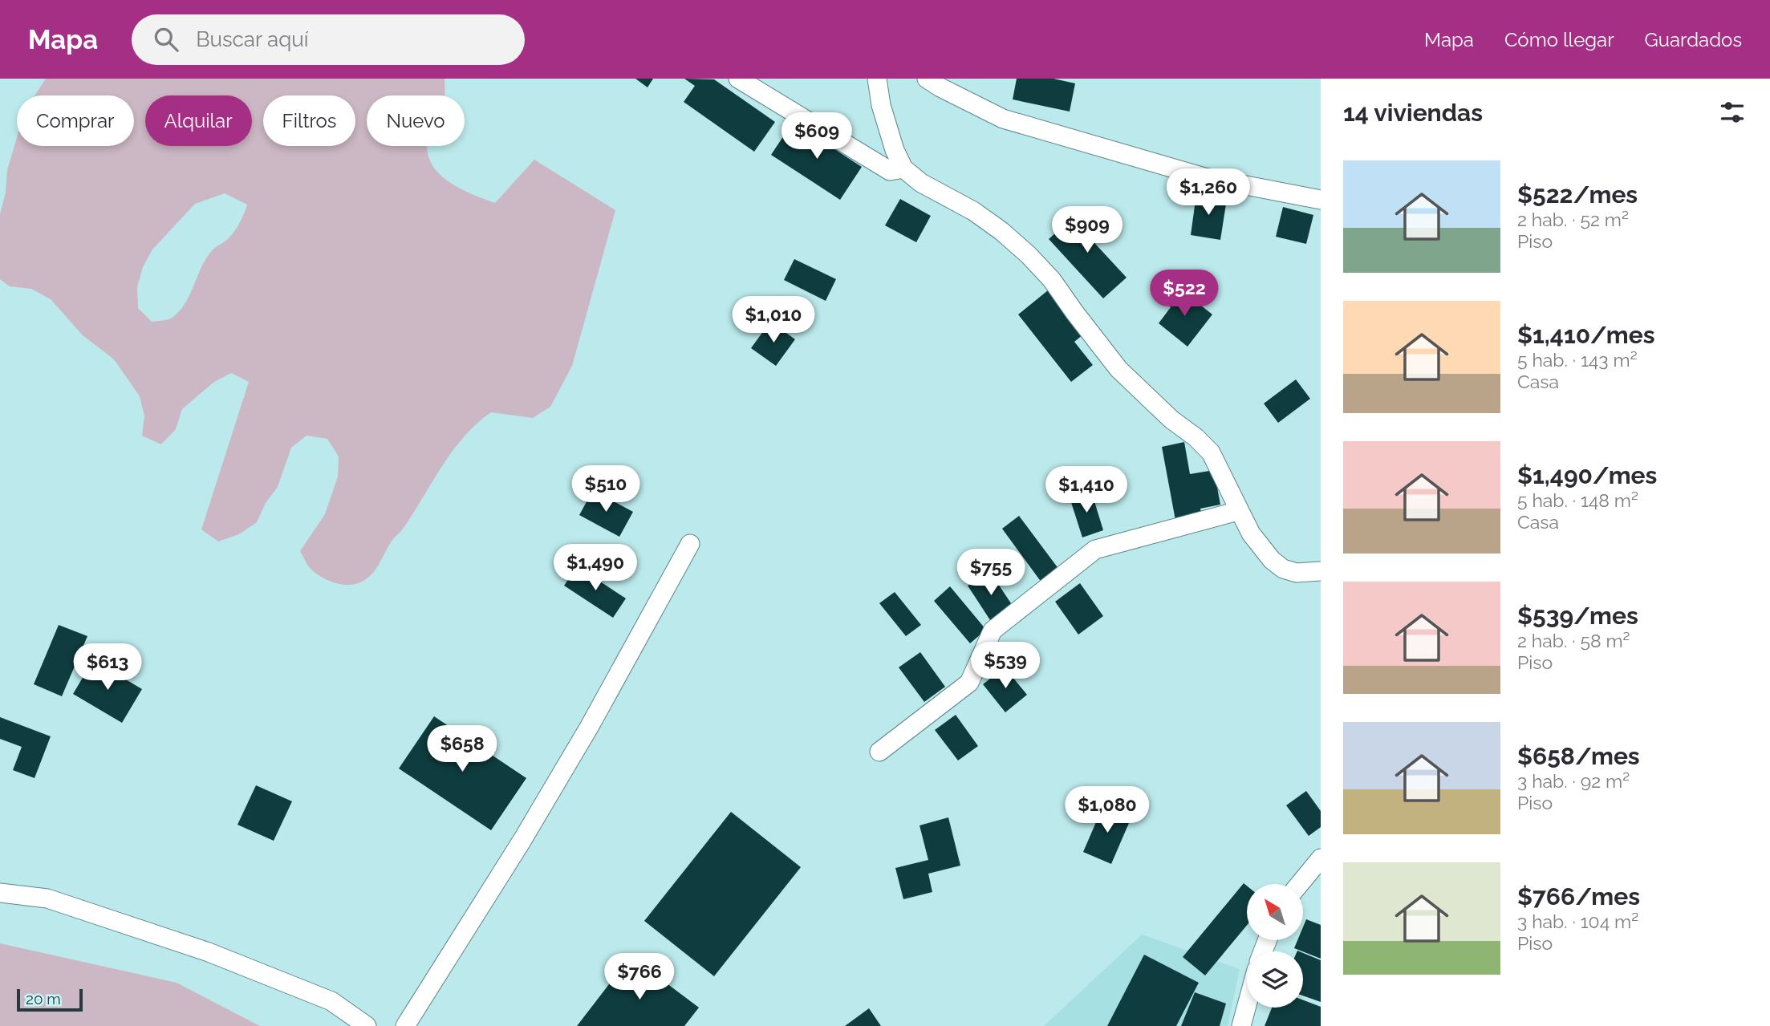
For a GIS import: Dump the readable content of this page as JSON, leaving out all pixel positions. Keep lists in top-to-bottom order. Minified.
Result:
{"scale_bar":"20 m","north":"top left","page":{"header":"Mapa","search":"Buscar aquí","nav":["Mapa","Cómo llegar","Guardados"],"heading":"14 viviendas","chip":["Comprar","Alquilar","Filtros","Nuevo"],"price":["$609","$1,260","$909","$522","$1,010","$510","$1,410","$1,490","$755","$539","$613","$658","$1,080","$766"],"list":[{"name":"$522/mes","note":"2 hab. · 52 m² · Piso"},{"name":"$1,410/mes","note":"5 hab. · 143 m² · Casa"},{"name":"$1,490/mes","note":"5 hab. · 148 m² · Casa"},{"name":"$539/mes","note":"2 hab. · 58 m² · Piso"},{"name":"$658/mes","note":"3 hab. · 92 m² · Piso"},{"name":"$766/mes","note":"3 hab. · 104 m² · Piso"}],"scale":"20 m"}}
